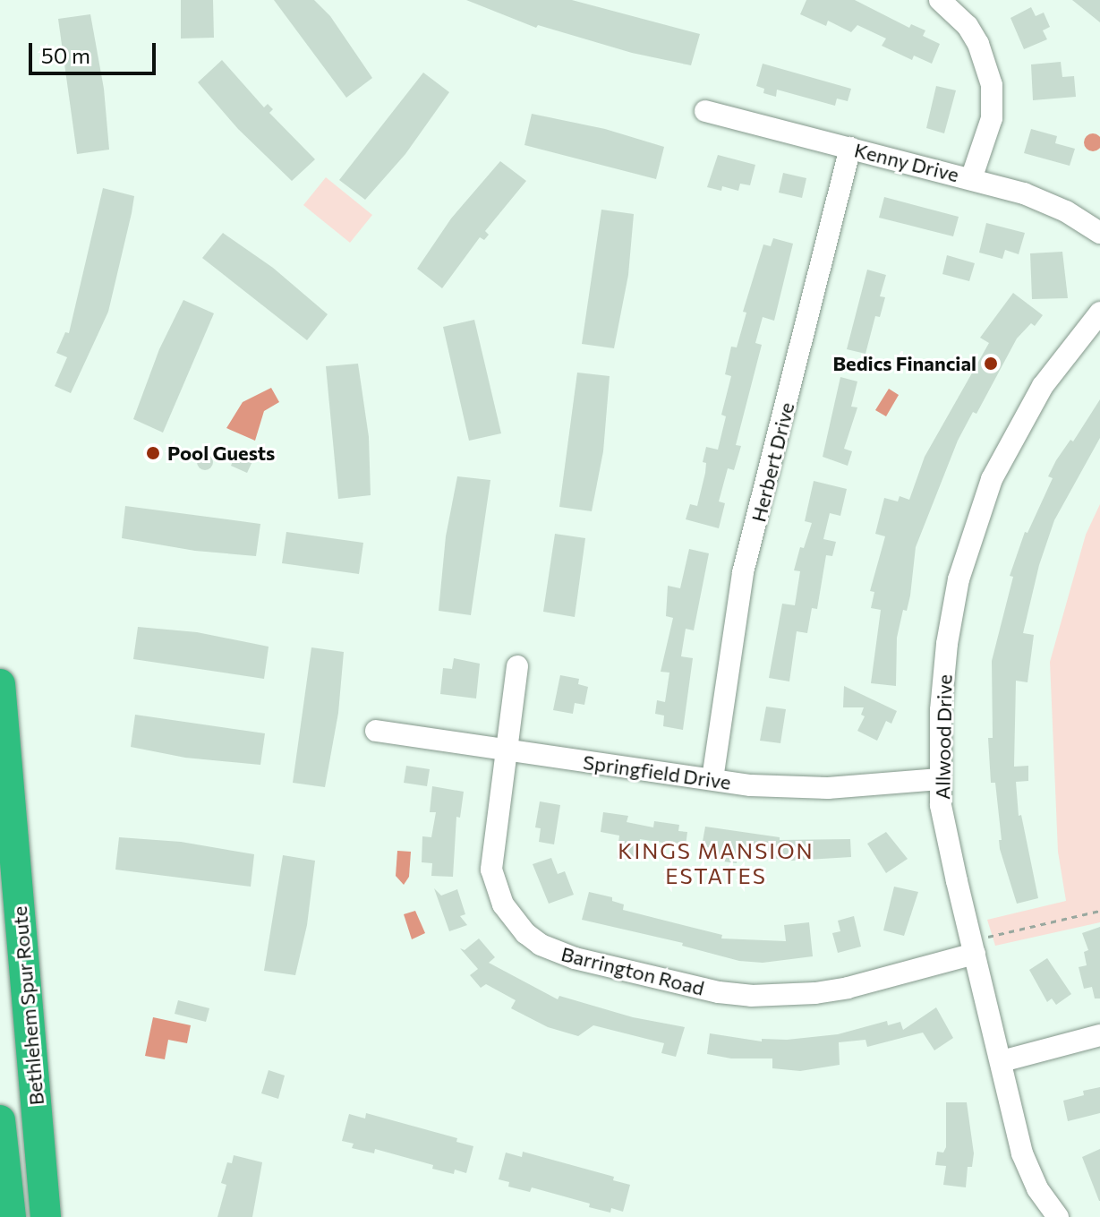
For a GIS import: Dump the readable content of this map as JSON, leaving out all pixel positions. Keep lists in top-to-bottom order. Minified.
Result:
{"streets":{"highway":["Bethlehem Spur Route"],"street":["Kenny Drive","Herbert Drive","Allwood Drive","Springfield Drive","Barrington Road"]},"crossings":[["Kenny Drive","Herbert Drive"],["Herbert Drive","Springfield Drive"],["Allwood Drive","Springfield Drive"],["Allwood Drive","Barrington Road"],["Springfield Drive","Barrington Road"]],"districts":["KINGS MANSION ESTATES"],"places":["Bedics Financial","Pool Guests"],"scale_bar":"50 m"}
